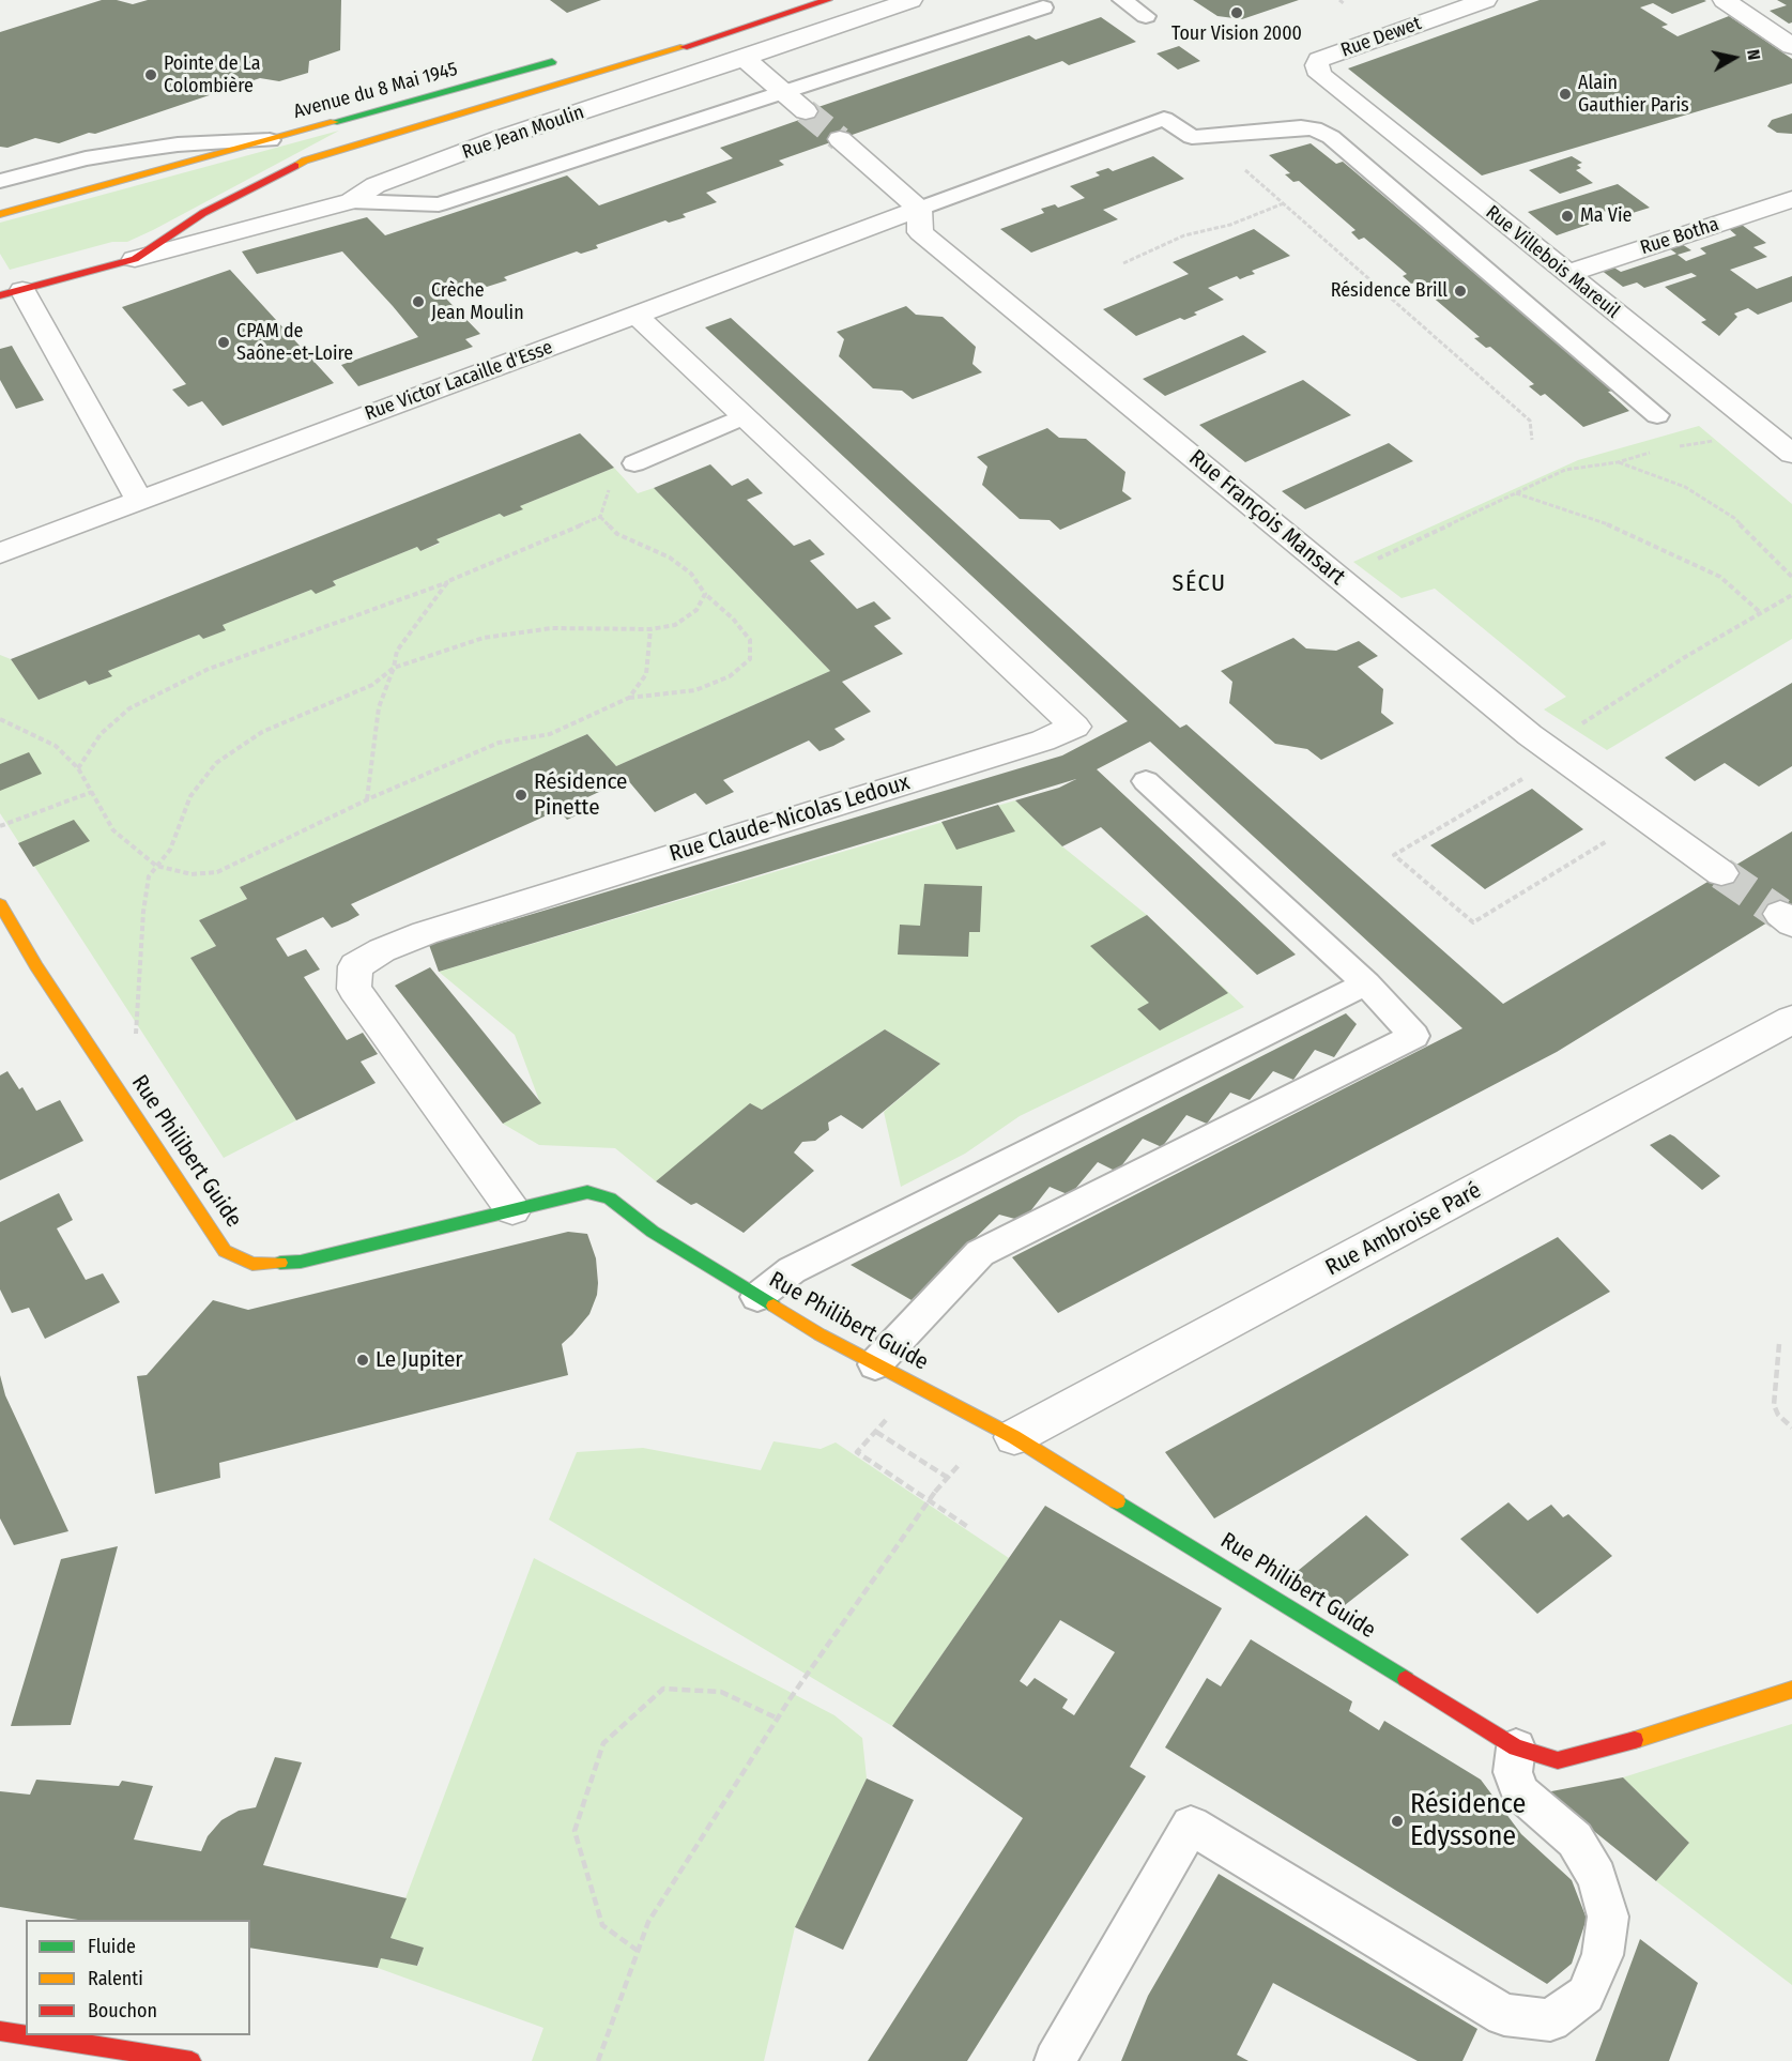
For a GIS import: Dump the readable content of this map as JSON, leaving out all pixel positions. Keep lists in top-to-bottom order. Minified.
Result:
{"streets":{"street":["Rue Dewet","Avenue du 8 Mai 1945","Rue Jean Moulin","Rue Botha","Rue Villebois Mareuil","Rue Victor Lacaille d'Esse","Rue François Mansart","Rue Claude-Nicolas Ledoux","Rue Philibert Guide","Rue Ambroise Paré"]},"crossings":[["Rue Dewet","Rue Villebois Mareuil"],["Rue Botha","Rue Villebois Mareuil"],["Rue Victor Lacaille d'Esse","Rue François Mansart"],["Rue Victor Lacaille d'Esse","Rue Claude-Nicolas Ledoux"],["Rue Claude-Nicolas Ledoux","Rue Philibert Guide"],["Rue Philibert Guide","Rue Ambroise Paré"]],"districts":["SÉCU"],"places":["Tour Vision 2000","Pointe de La Colombière","Alain Gauthier Paris","Ma Vie","Résidence Brill","Crèche Jean Moulin","CPAM de Saône-et-Loire","Résidence Pinette","Le Jupiter","Résidence Edyssone"],"legend":["Fluide","Ralenti","Bouchon"],"north":"right"}
